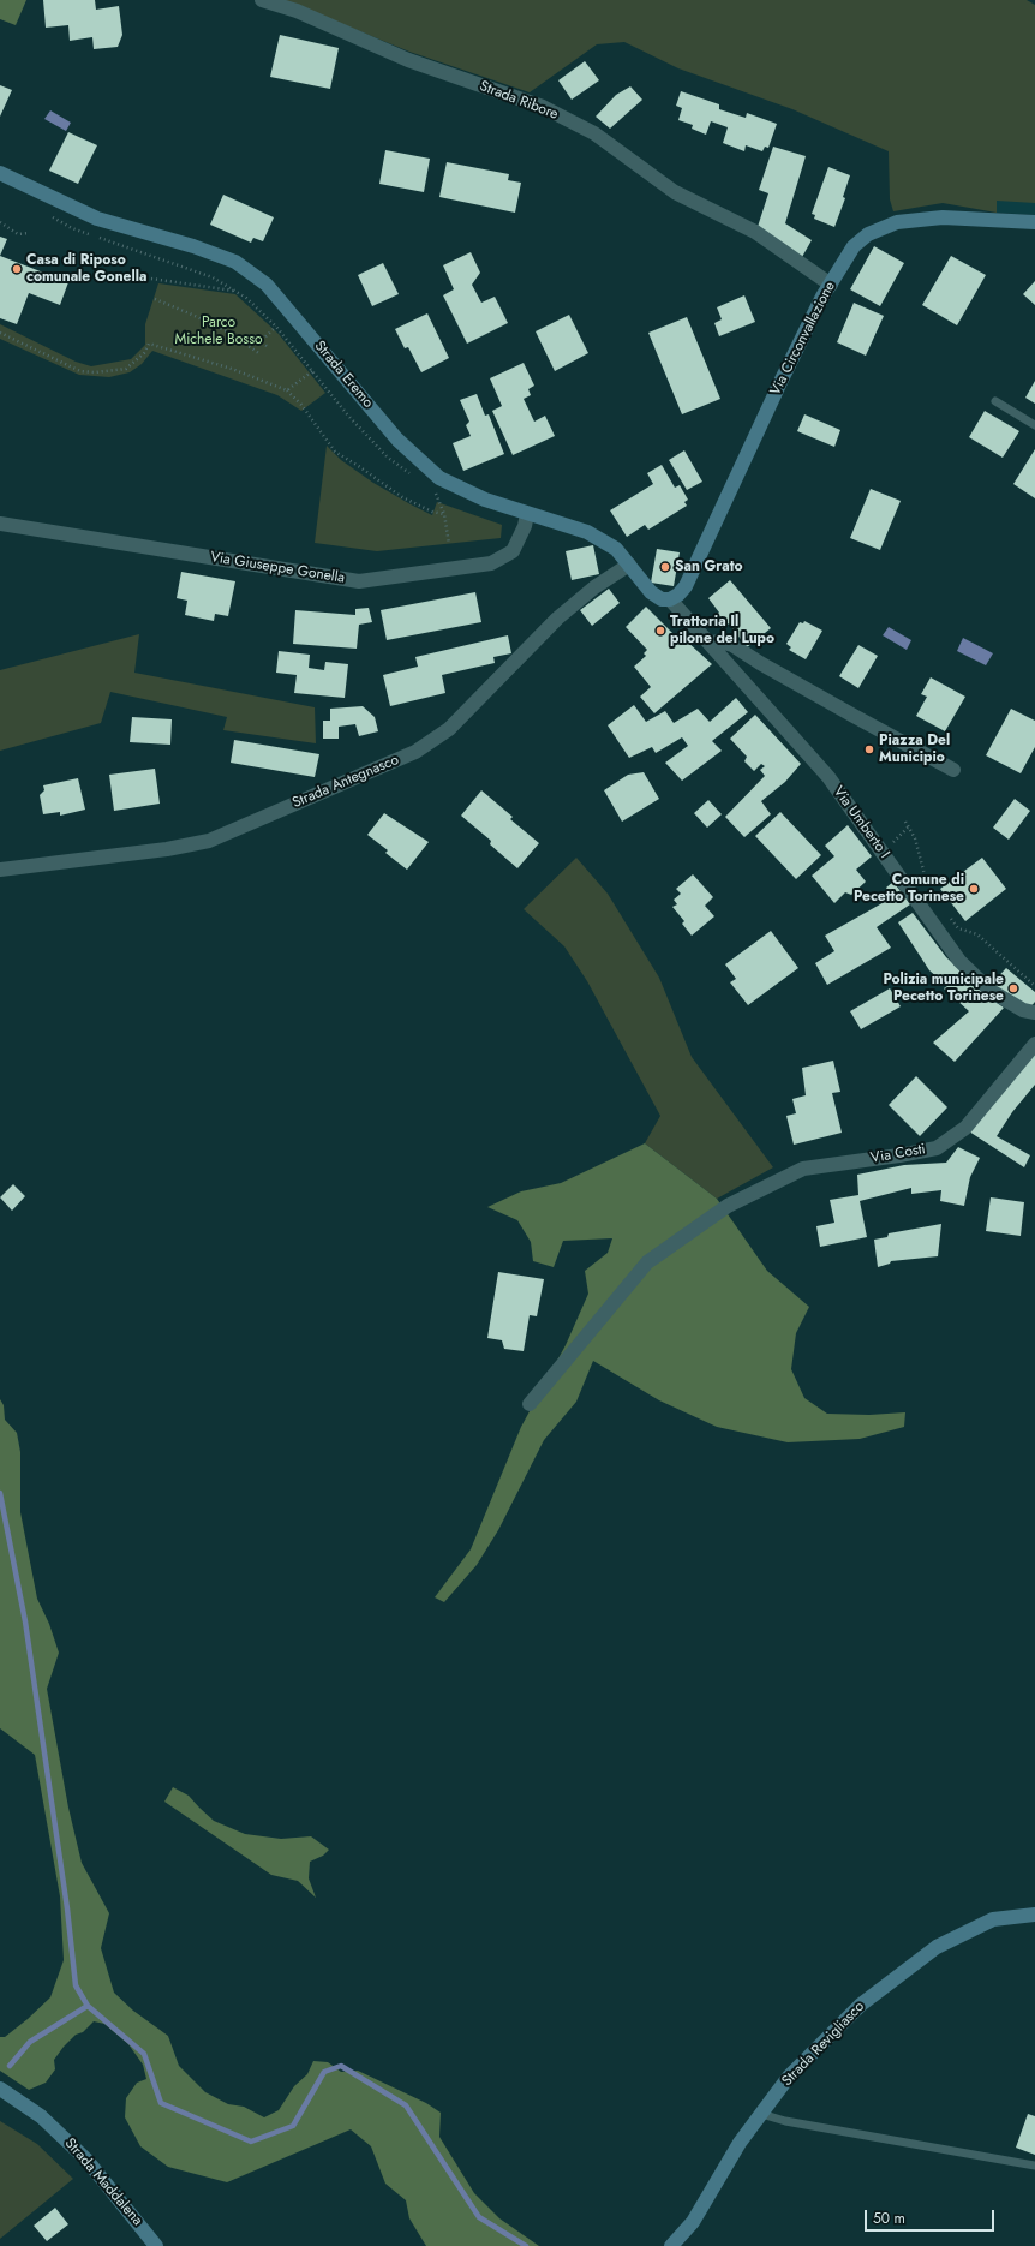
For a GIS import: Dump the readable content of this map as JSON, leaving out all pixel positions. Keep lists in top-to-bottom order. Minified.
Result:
{"streets":{"main road":["Via Circonvallazione","Strada Eremo","Strada Revigliasco","Strada Maddalena"],"street":["Strada Ribore","Via Giuseppe Gonella","Strada Antegnasco","Via Umberto I","Via Costi"]},"crossings":[["Strada Ribore","Via Circonvallazione"],["Via Circonvallazione","Strada Eremo"],["Via Circonvallazione","Via Umberto I"],["Strada Eremo","Via Giuseppe Gonella"],["Strada Eremo","Strada Antegnasco"],["Strada Eremo","Via Umberto I"]],"parks":["Parco Michele Bosso"],"places":["Casa di Riposo comunale Gonella","San Grato","Trattoria Il pilone del Lupo","Piazza Del Municipio","Comune di Pecetto Torinese","Polizia municipale Pecetto Torinese"],"scale_bar":"50 m"}
